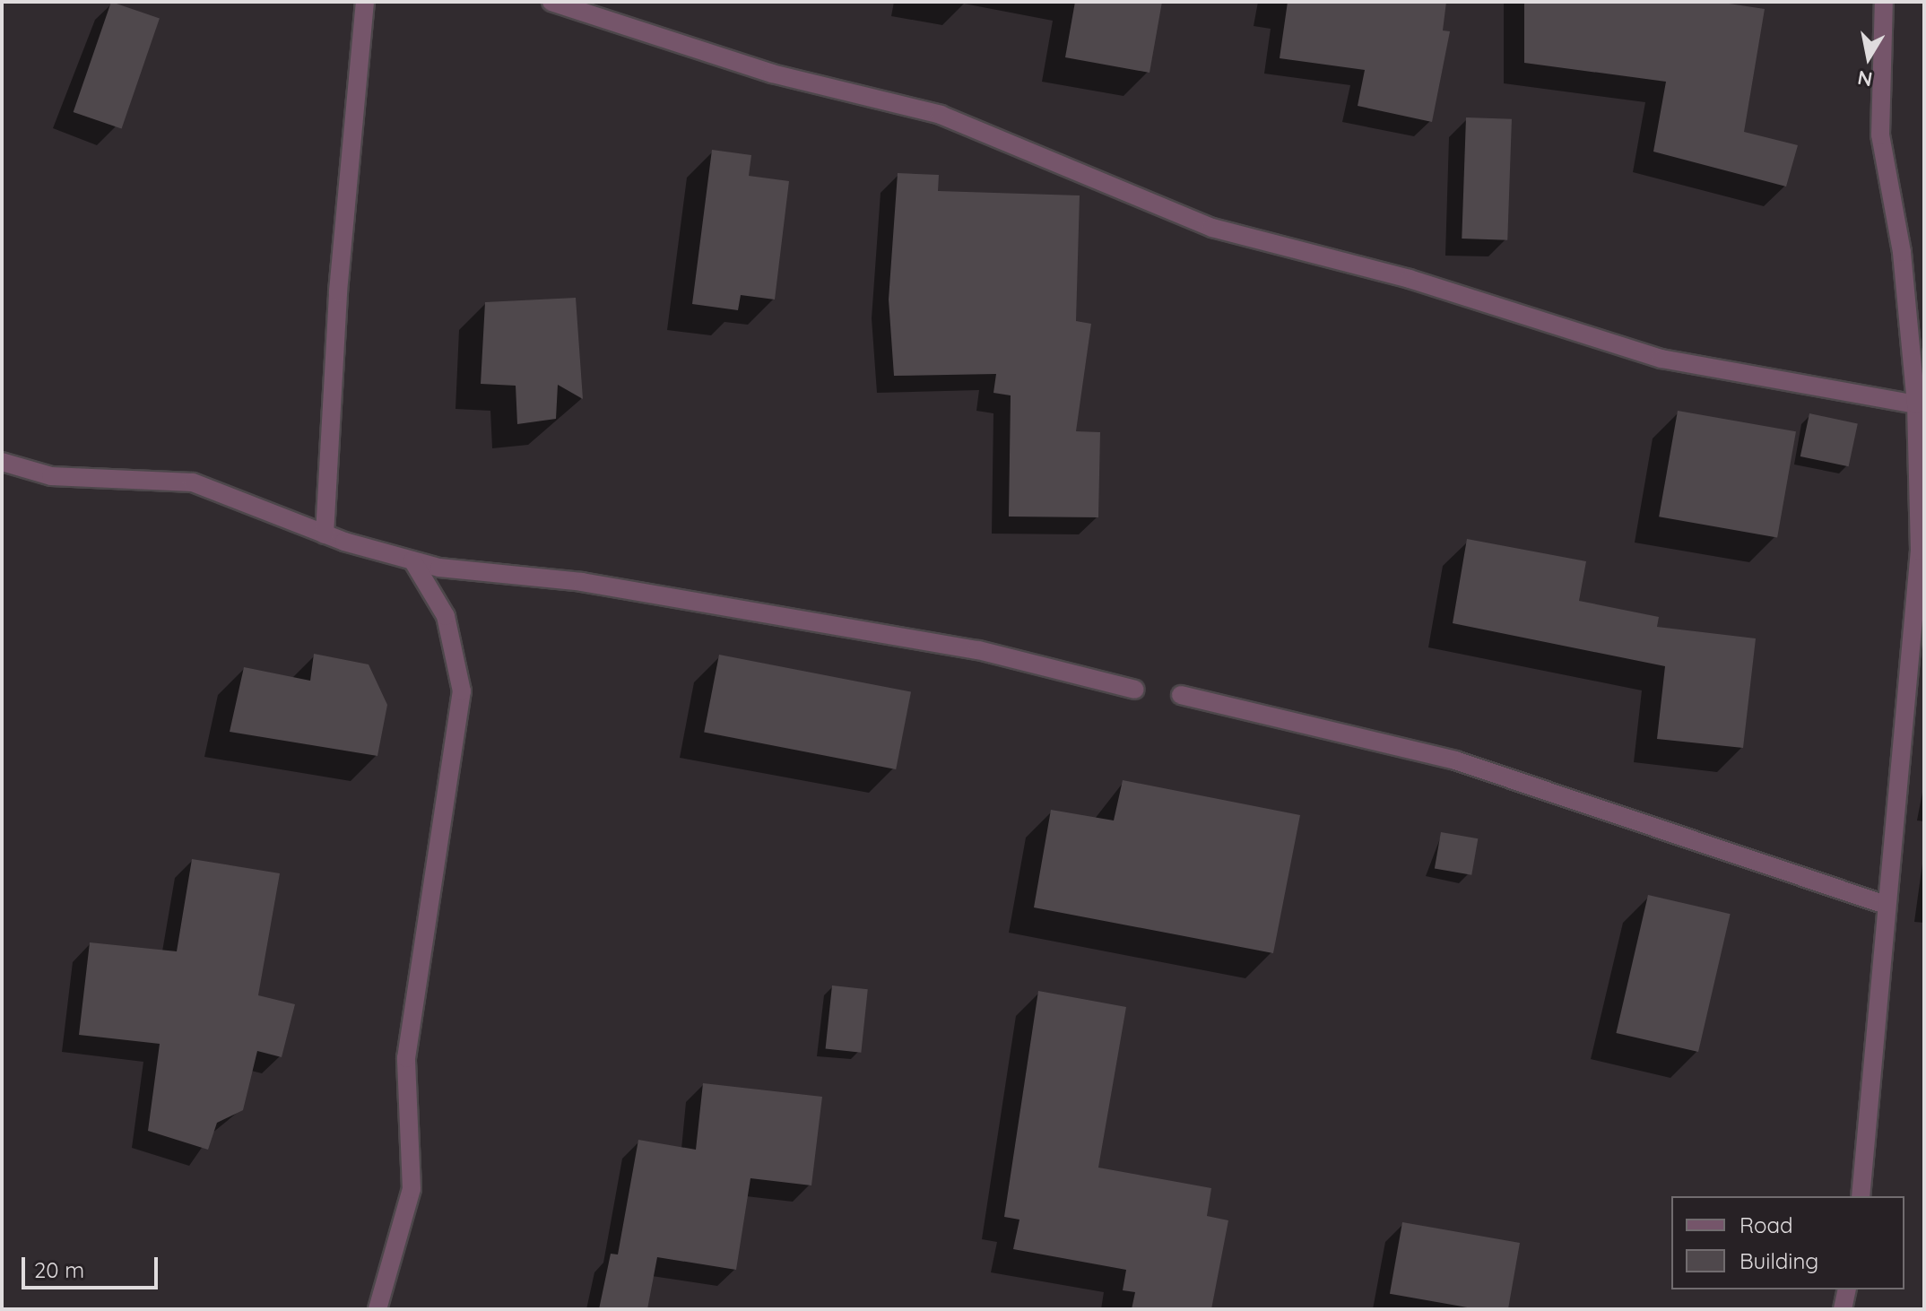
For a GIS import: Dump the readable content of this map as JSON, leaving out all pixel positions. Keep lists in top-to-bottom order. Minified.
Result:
{"legend":["Road","Building"],"scale_bar":"20 m","north":"bottom"}
